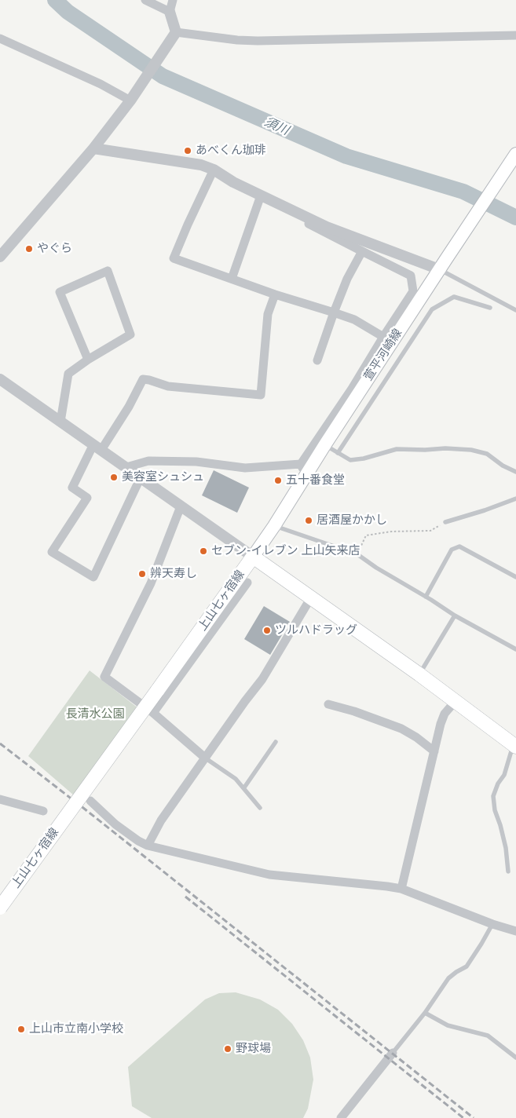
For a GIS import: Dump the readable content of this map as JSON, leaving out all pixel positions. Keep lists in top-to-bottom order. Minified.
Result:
{"streets":{"main road":["萱平河崎線","上山七ヶ宿線"]},"crossings":[["萱平河崎線","上山七ヶ宿線"]],"water":["須川"],"parks":["長清水公園"],"places":["あべくん珈琲","やぐら","美容室シュシュ","五十番食堂","居酒屋かかし","セブン-イレブン 上山矢来店","辨天寿し","ツルハドラッグ","上山市立南小学校","野球場"]}
